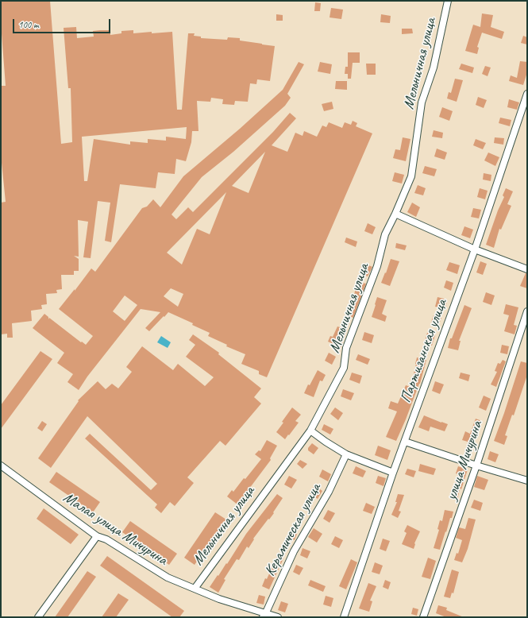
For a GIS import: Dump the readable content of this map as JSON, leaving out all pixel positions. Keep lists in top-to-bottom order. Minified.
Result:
{"streets":{"street":["Мельничная улица","Партизанская улица","улица Мичурина","Малая улица Мичурина","Керамическая улица"]},"crossings":[["Мельничная улица","Малая улица Мичурина"],["Малая улица Мичурина","Керамическая улица"]],"scale_bar":"100 m"}
